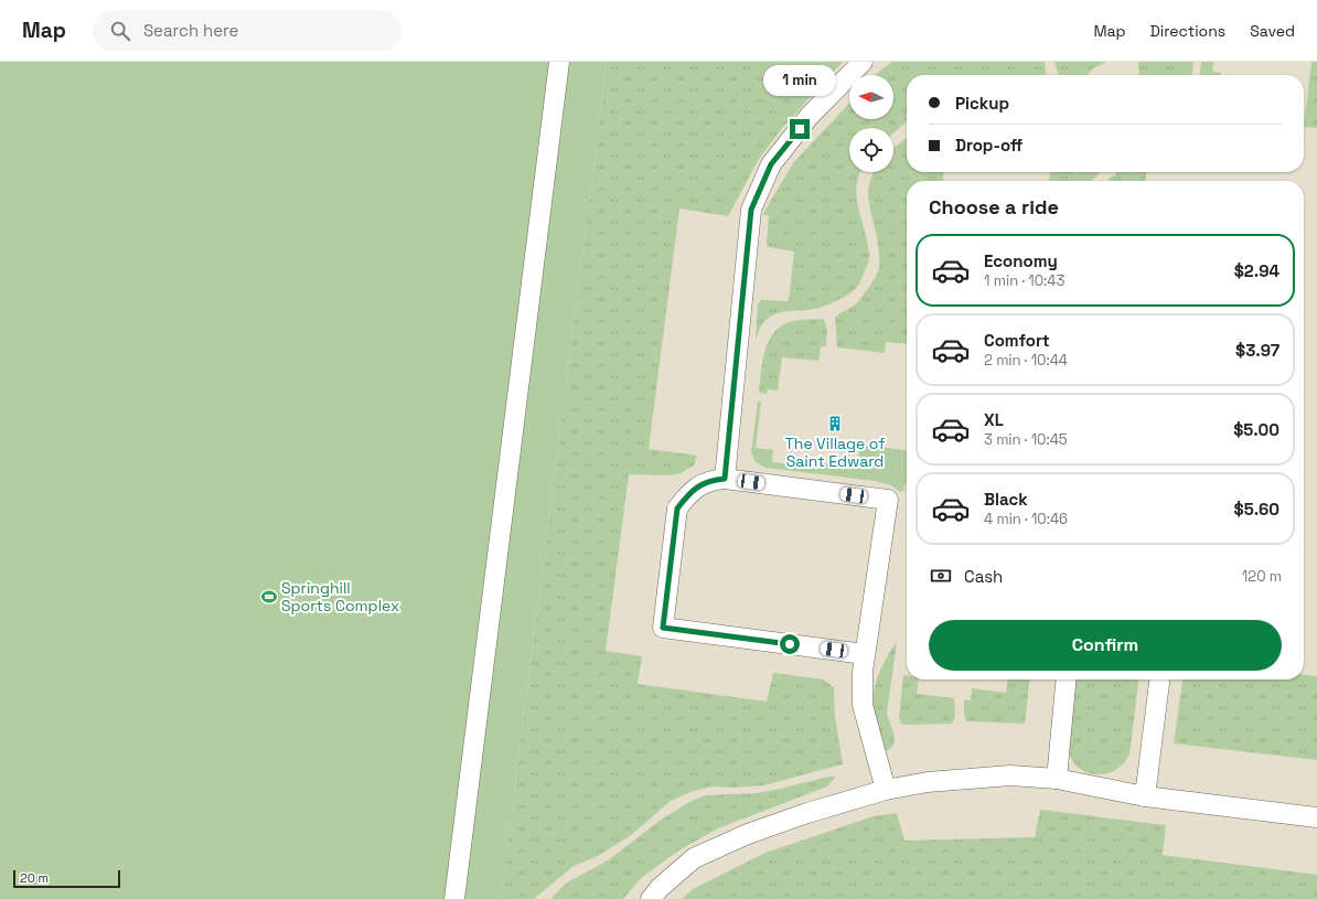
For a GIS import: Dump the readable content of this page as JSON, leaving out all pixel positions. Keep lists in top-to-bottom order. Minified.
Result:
{"places":{"building":["The Village of Saint Edward"],"sports":["Springhill Sports Complex"]},"scale_bar":"20 m","north":"left","page":{"header":"Map","search":"Search here","nav":["Map","Directions","Saved"],"bubble":"1 min","banner":["Pickup","Drop-off"],"heading":"Choose a ride","list":[{"name":"Economy","note":"1 min · 10:43","value":"$2.94"},{"name":"Comfort","note":"2 min · 10:44","value":"$3.97"},{"name":"XL","note":"3 min · 10:45","value":"$5.00"},{"name":"Black","note":"4 min · 10:46","value":"$5.60"}],"pay":["Cash","120 m"],"buttons":"Confirm","scale":"20 m"}}
